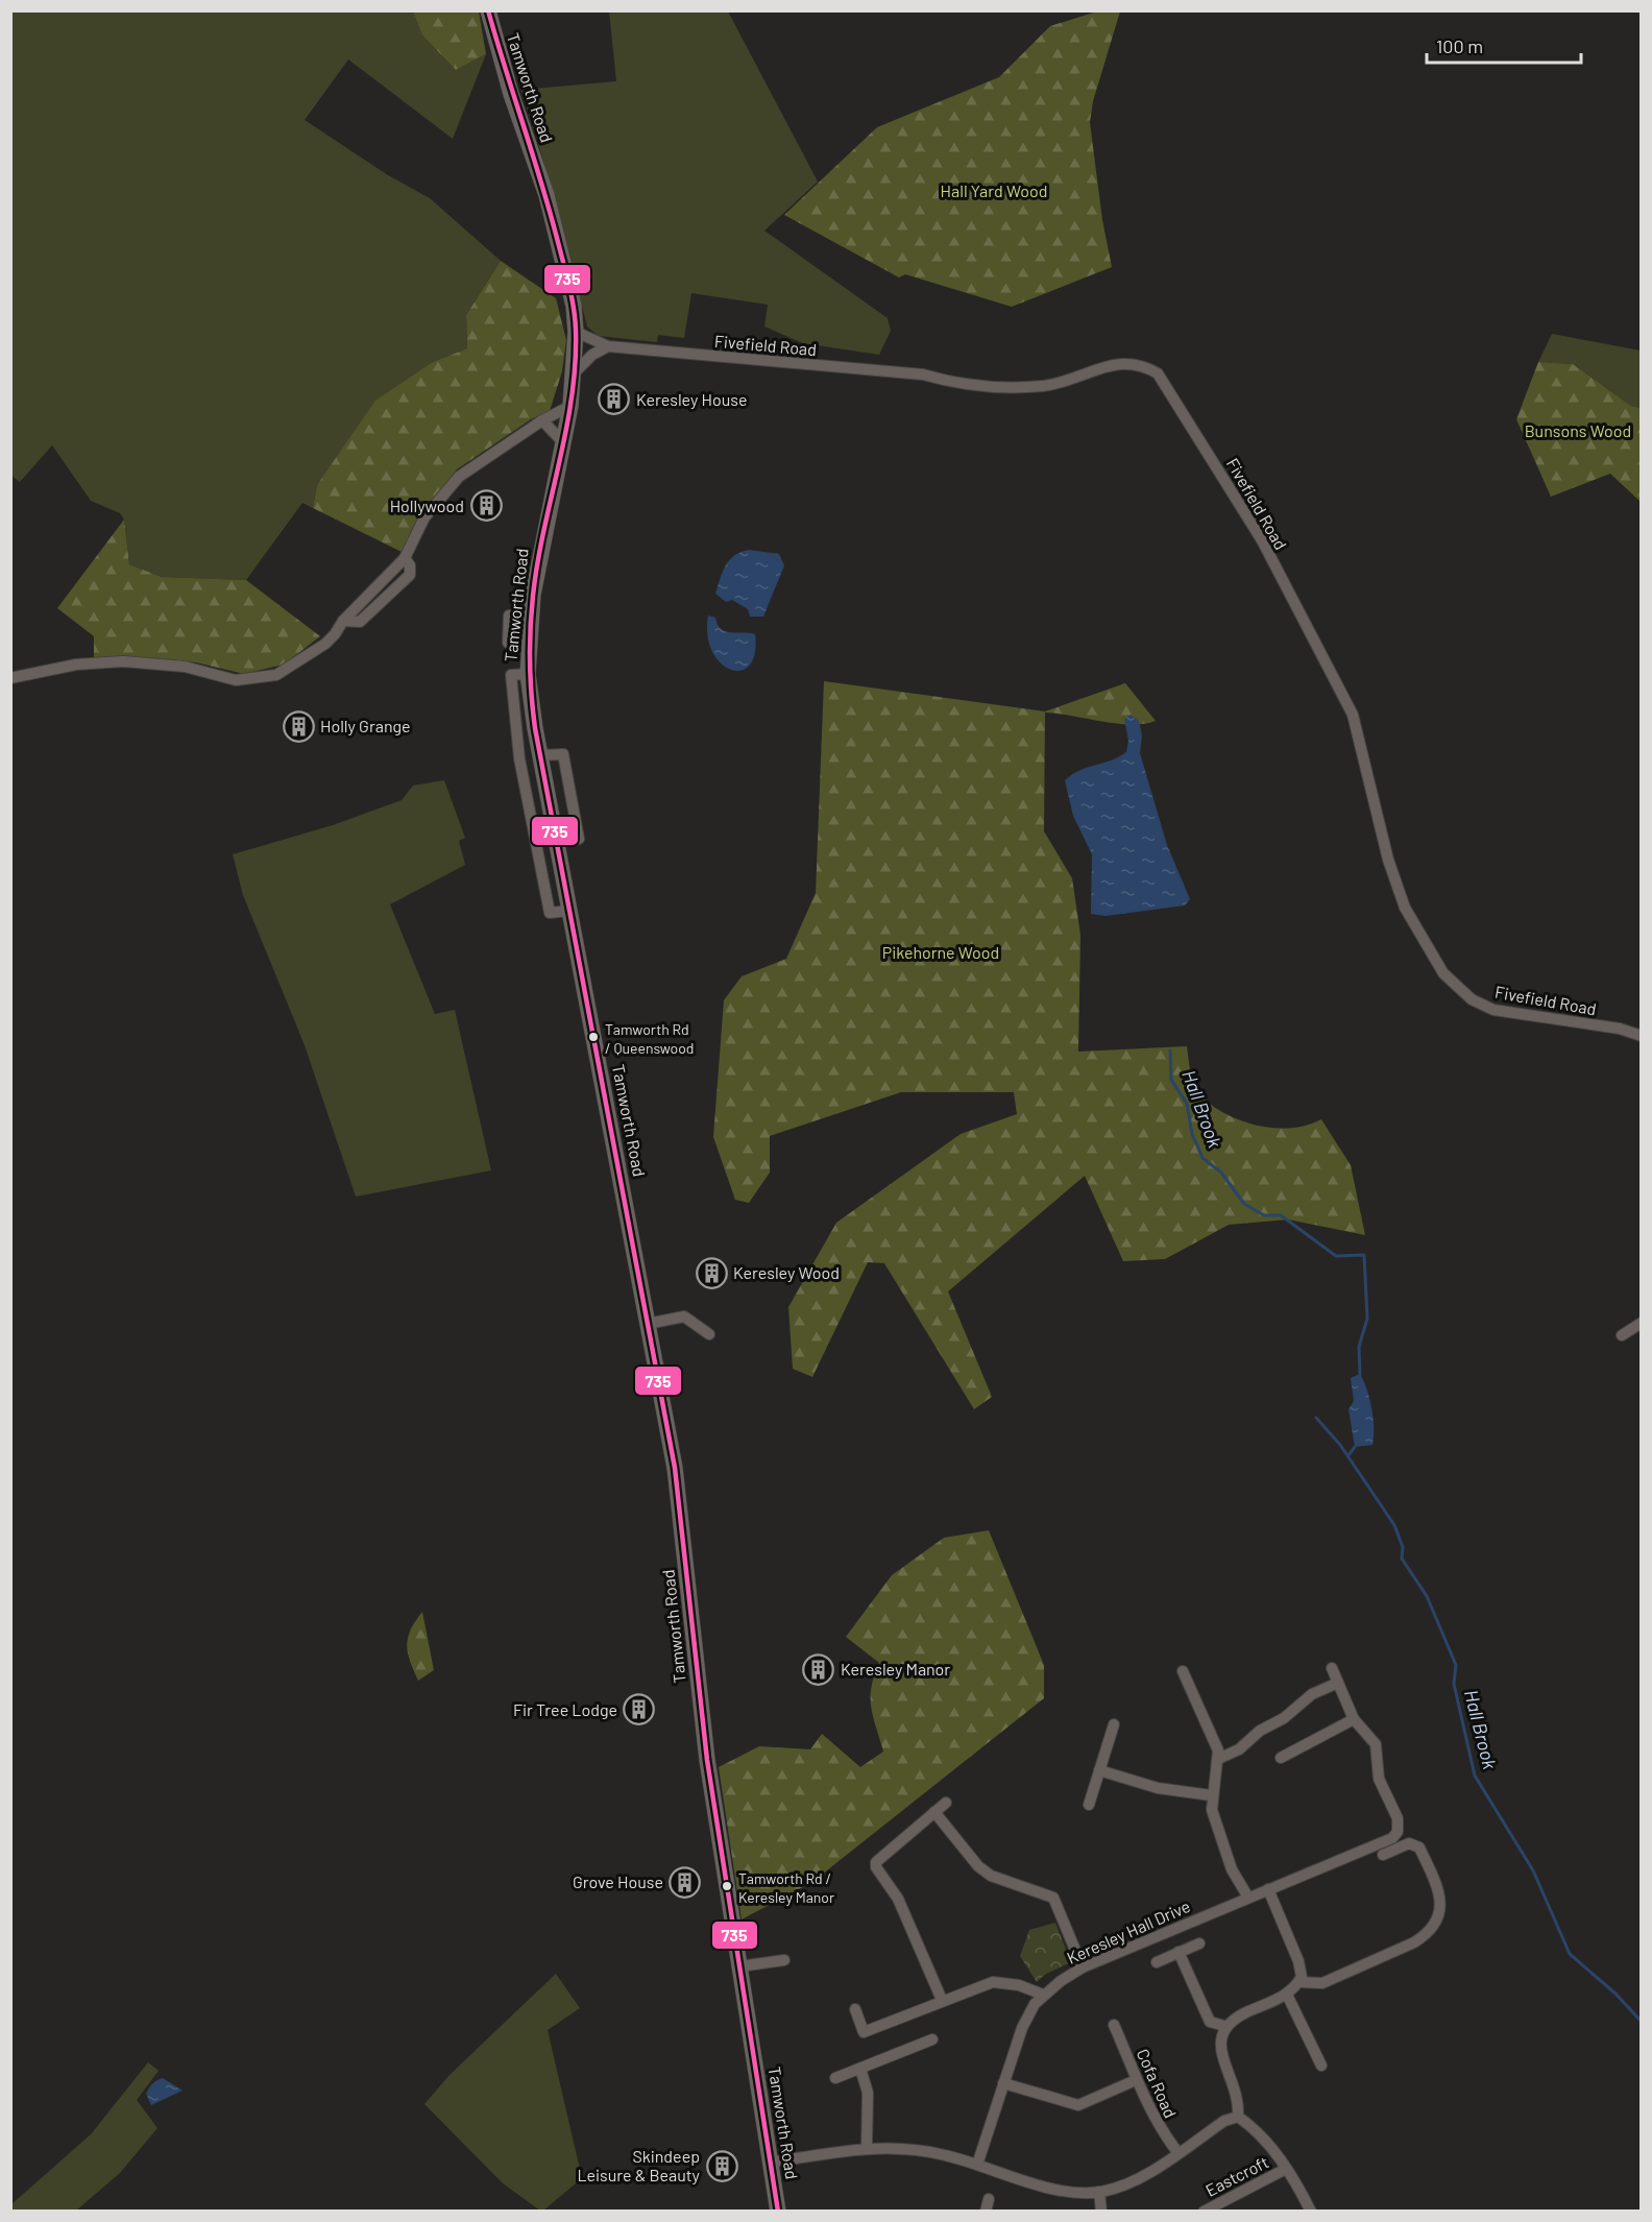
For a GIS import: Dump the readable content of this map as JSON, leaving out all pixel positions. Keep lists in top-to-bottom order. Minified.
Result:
{"streets":{"main road":["Tamworth Road"],"street":["Fivefield Road","Keresley Hall Drive","Cofa Road","Eastcroft"]},"crossings":[["Tamworth Road","Fivefield Road"]],"water":["Hall Brook"],"parks":["Hall Yard Wood","Bunsons Wood","Pikehorne Wood"],"places":{"building":["Keresley House","Hollywood","Holly Grange","Keresley Wood","Keresley Manor","Fir Tree Lodge","Grove House","Skindeep Leisure & Beauty"],"other":["Tamworth Rd / Queenswood","Tamworth Rd / Keresley Manor"]},"lines":["transit line 735"],"scale_bar":"100 m"}
